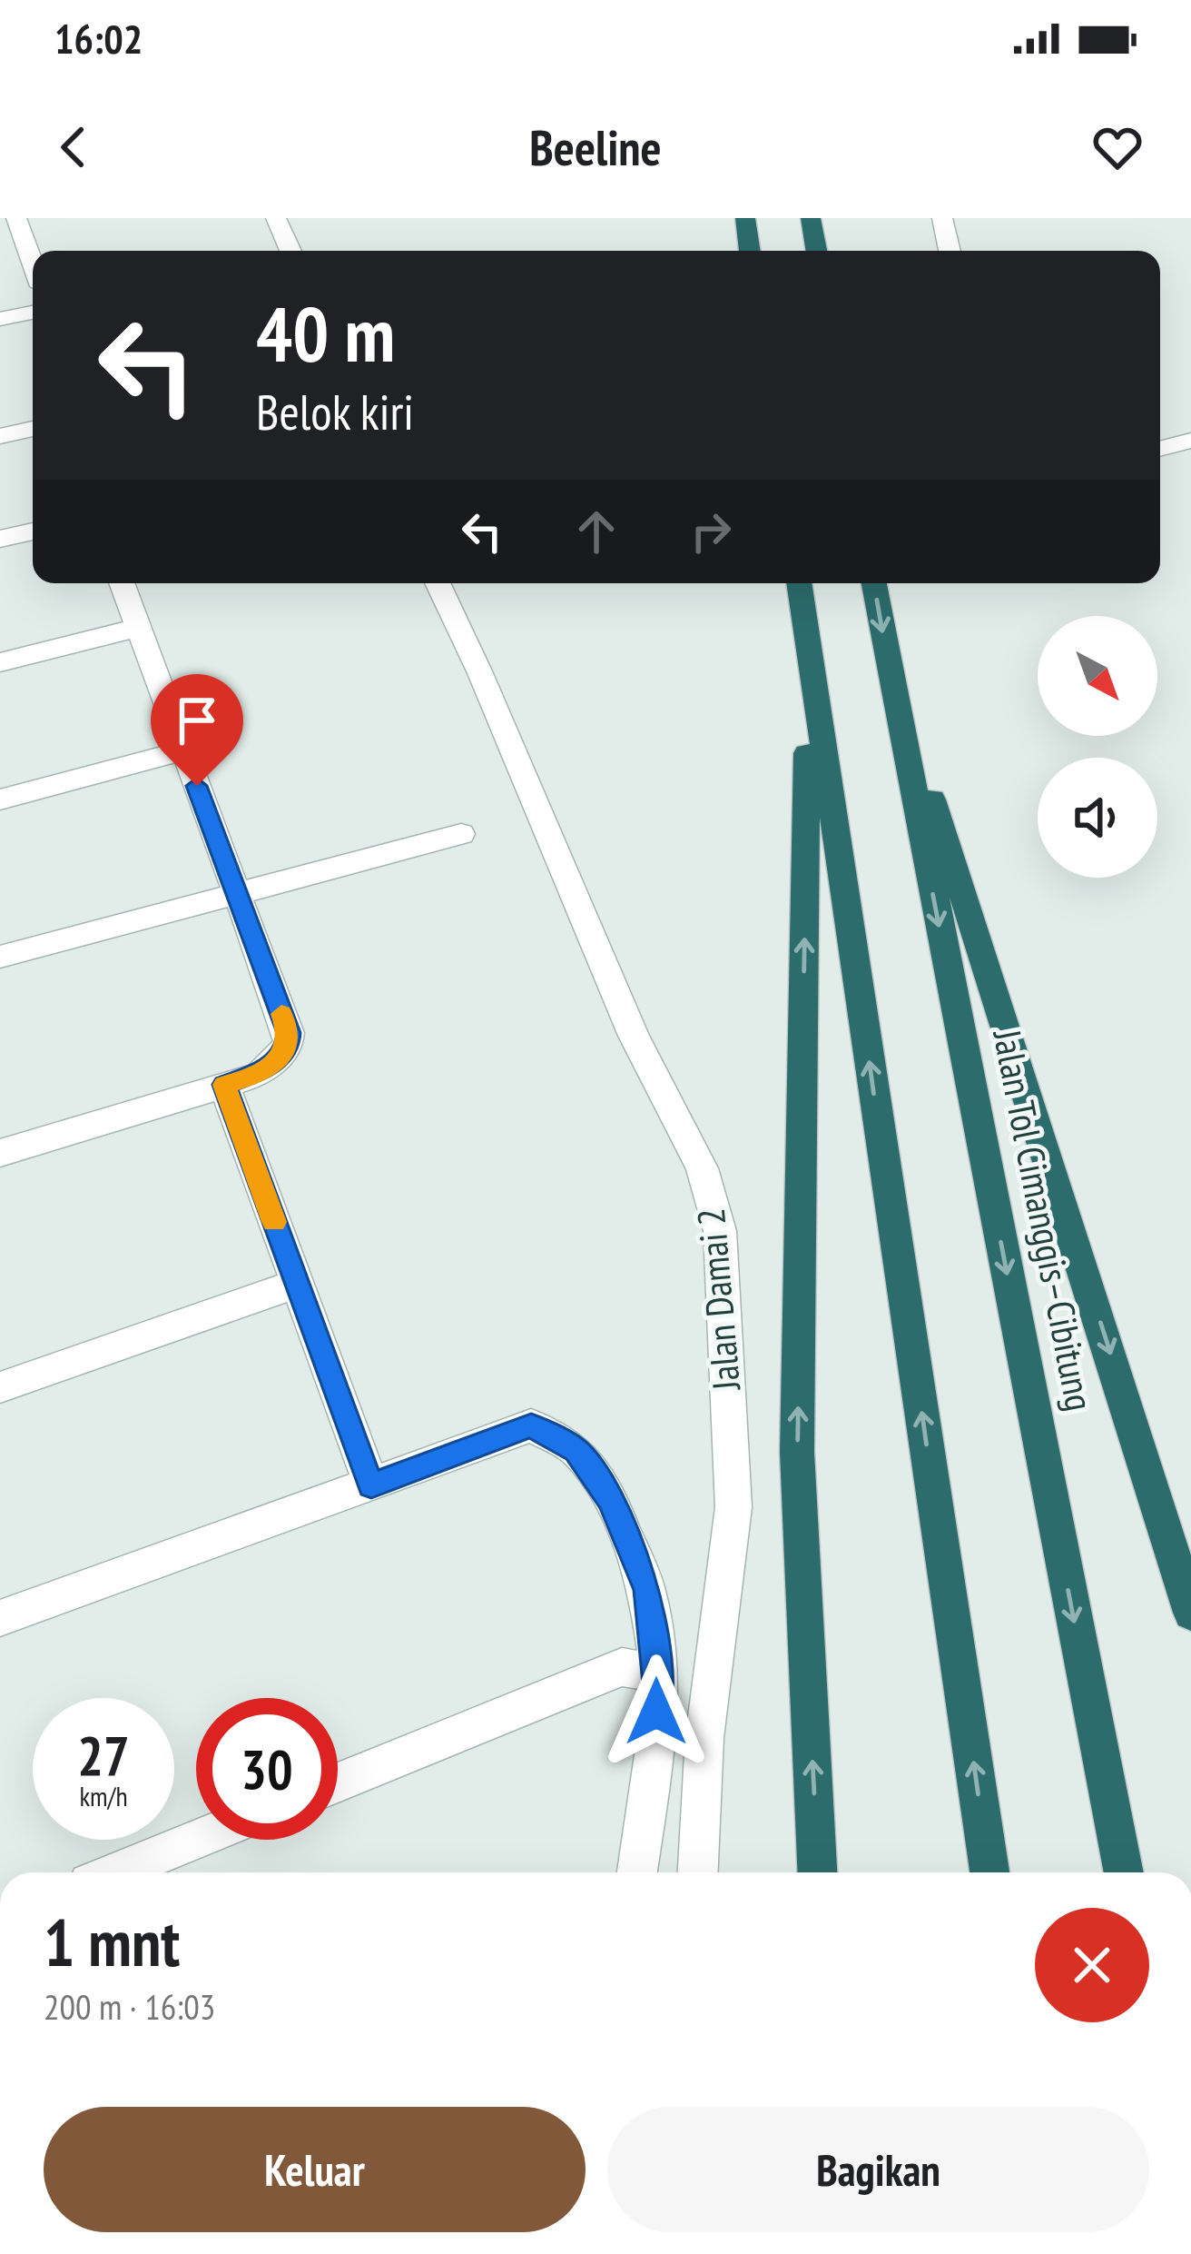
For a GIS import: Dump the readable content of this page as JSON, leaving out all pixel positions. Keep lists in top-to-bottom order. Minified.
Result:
{"streets":{"highway":["Jalan Tol Cimanggis–Cibitung"],"street":["Jalan Damai 2"]},"north":"bottom right","page":{"status":"16:02","header":"Beeline","turn":["40 m","Belok kiri"],"speed":"27 km/h","limit":"30","heading":["1 mnt","200 m · 16:03"],"buttons":["Keluar","Bagikan"]}}
